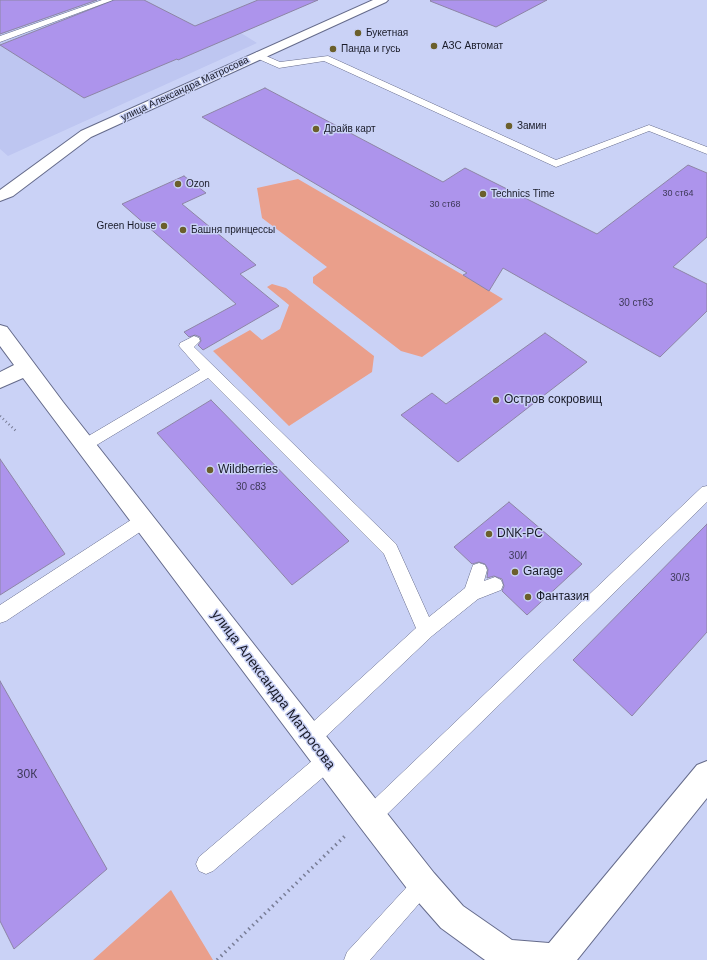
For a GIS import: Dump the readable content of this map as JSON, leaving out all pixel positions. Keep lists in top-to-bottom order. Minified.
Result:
{"streets":{"street":["улица Александра Матросова"]},"places":["Букетная","АЗС Автомат","Панда и гусь","Замин","Драйв карт","Ozon","Technics Time","Green House","Башня принцессы","Остров сокровищ","Wildberries","DNK-PC","Garage","Фантазия"],"house_numbers":["30 ст64","30 ст68","30 ст63","30 с83","30И","30/3","30К"]}
